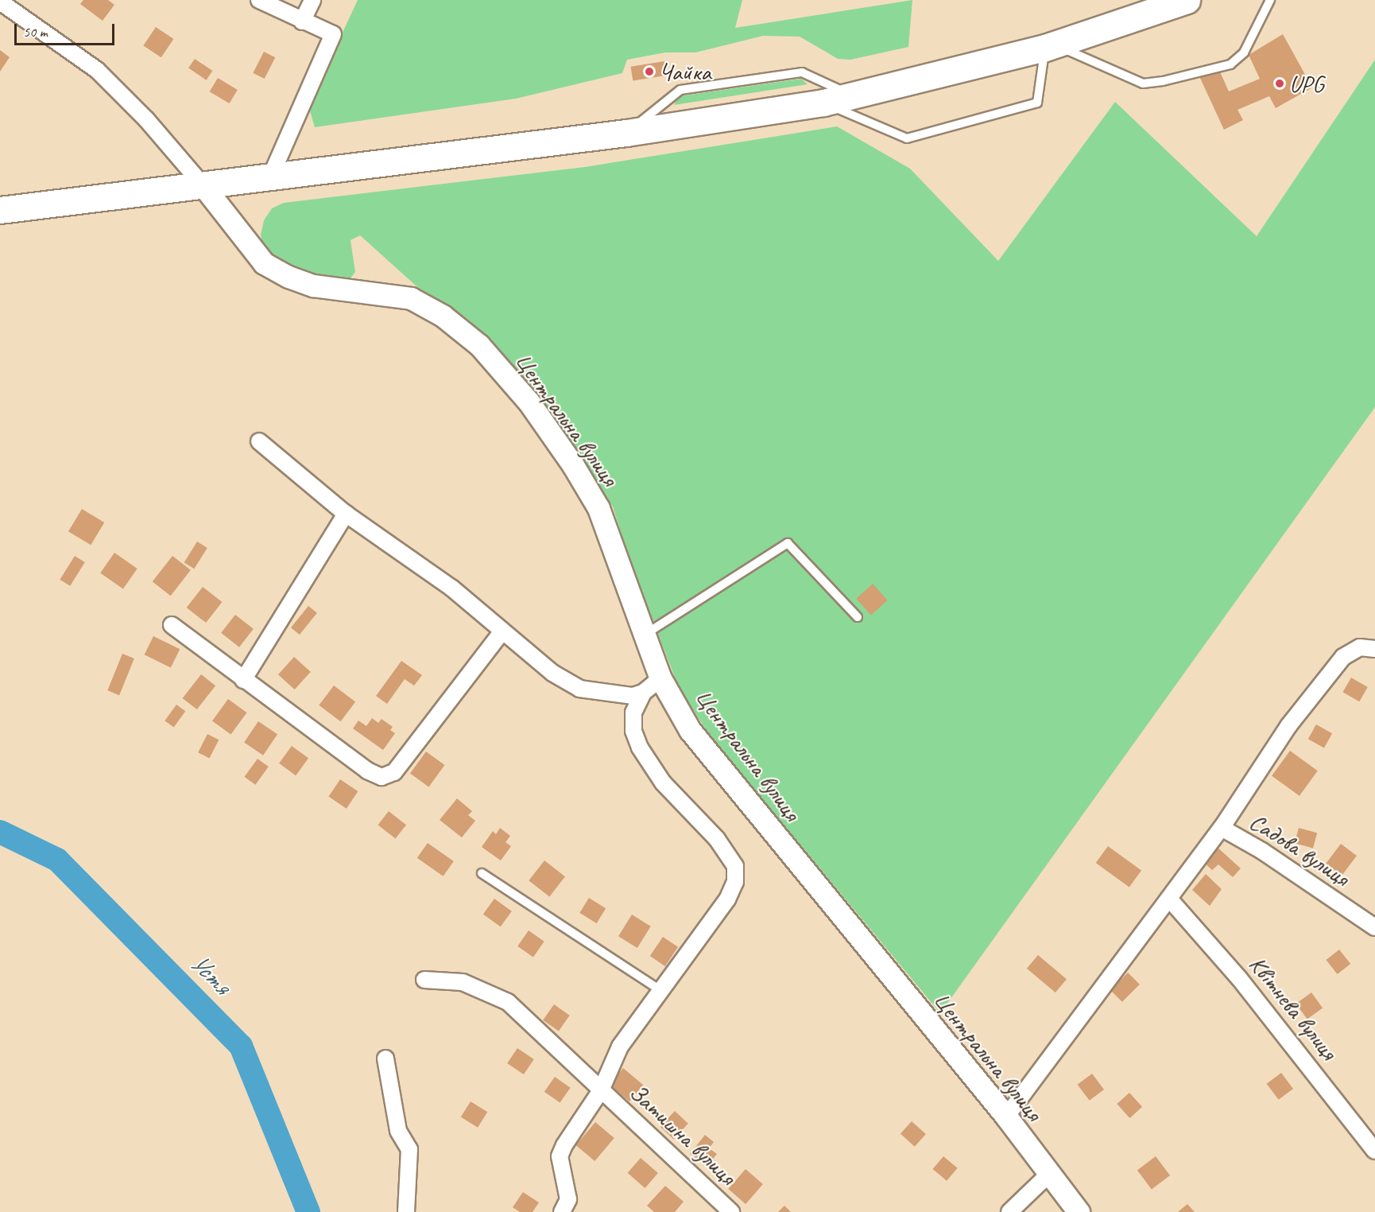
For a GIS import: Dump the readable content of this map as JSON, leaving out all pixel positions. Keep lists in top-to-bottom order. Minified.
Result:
{"streets":{"street":["Центральна вулиця","Садова вулиця","Квітнева вулиця","Затишна вулиця"]},"water":["Устя"],"places":["Чайка","UPG"],"scale_bar":"50 m"}
